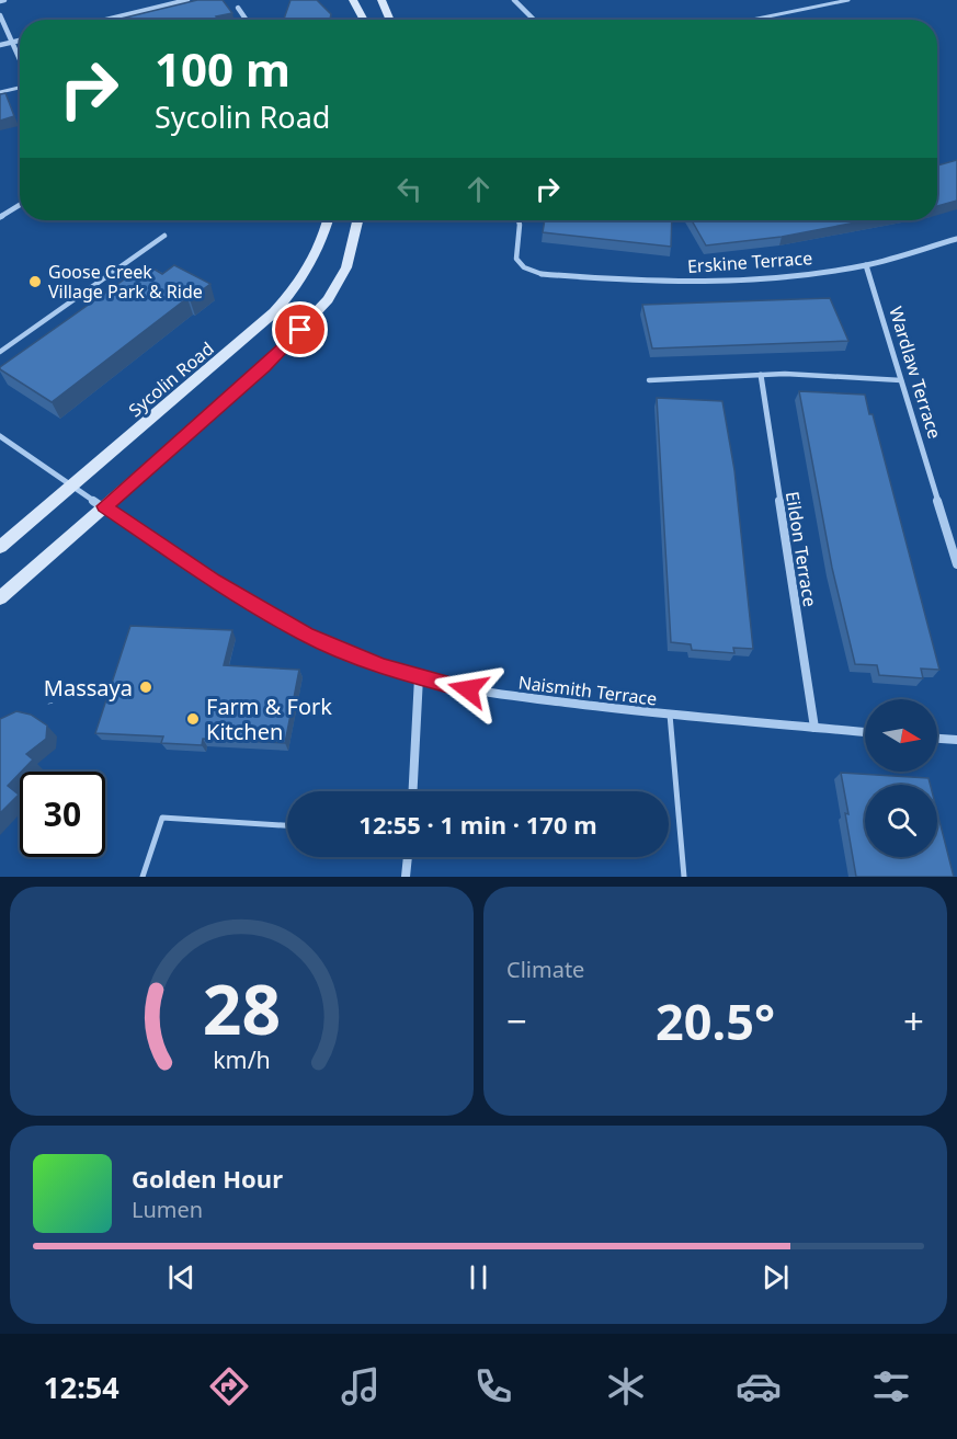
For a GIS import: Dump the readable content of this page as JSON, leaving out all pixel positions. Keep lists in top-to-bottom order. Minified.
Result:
{"streets":{"main road":["Sycolin Road"],"street":["Erskine Terrace","Wardlaw Terrace","Eildon Terrace","Naismith Terrace"]},"crossings":[["Erskine Terrace","Wardlaw Terrace"],["Sycolin Road","Naismith Terrace"],["Eildon Terrace","Naismith Terrace"]],"places":["Goose Creek Village Park & Ride","Massaya","Farm & Fork Kitchen"],"north":"right","page":{"turn":["100 m","Sycolin Road"],"limit":"30","trip":"12:55 · 1 min · 170 m","tile":"Climate","heat":["−","20.5°","+"],"song":["Golden Hour","Lumen"],"tabs":"12:54","gauge":["28","km/h"]}}
